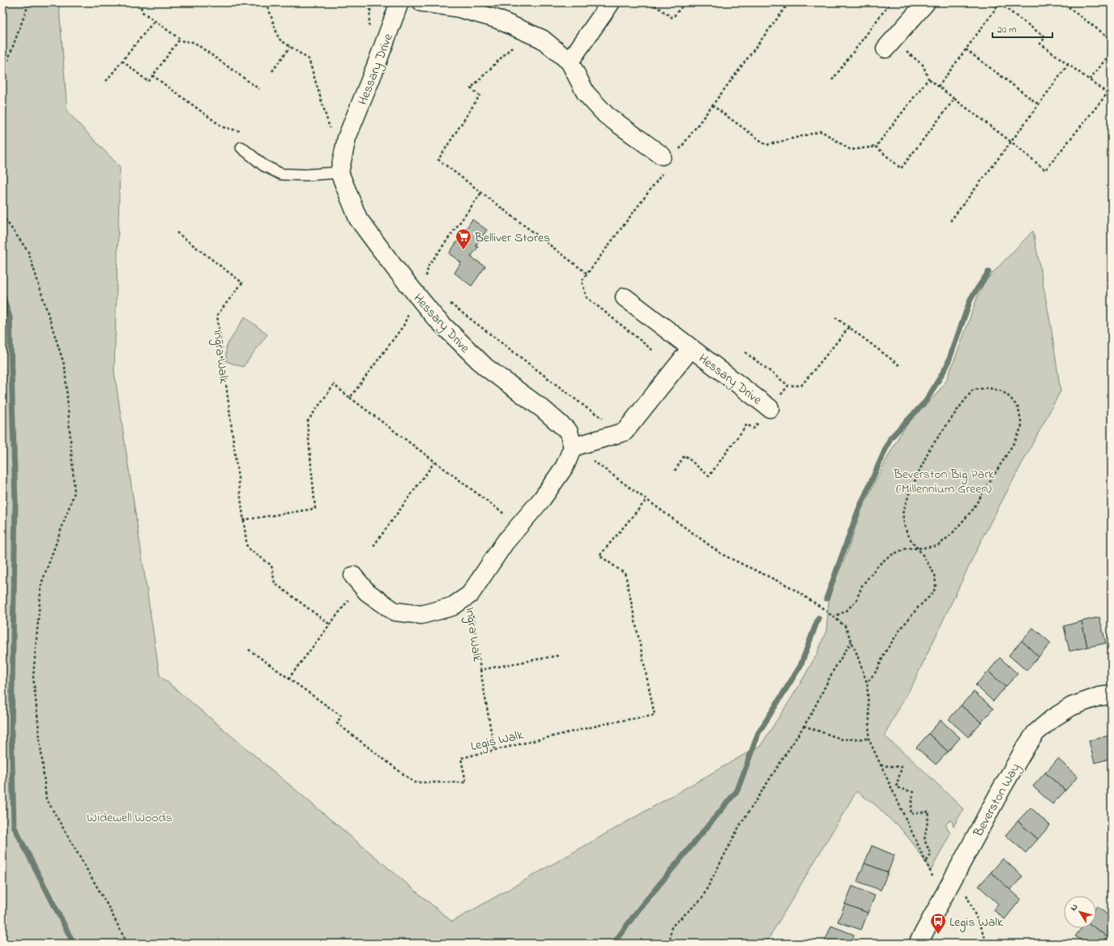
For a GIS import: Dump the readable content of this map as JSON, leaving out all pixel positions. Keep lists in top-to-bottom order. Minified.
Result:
{"streets":{"street":["Hessary Drive","Ingra Walk","Beverston Way"],"path":["Legis Walk"]},"parks":["Beverston Big Park (Millennium Green)","Widewell Woods"],"places":{"supermarket":["Belliver Stores"],"bus stop":["Legis Walk"]},"scale_bar":"20 m","north":"top left"}
